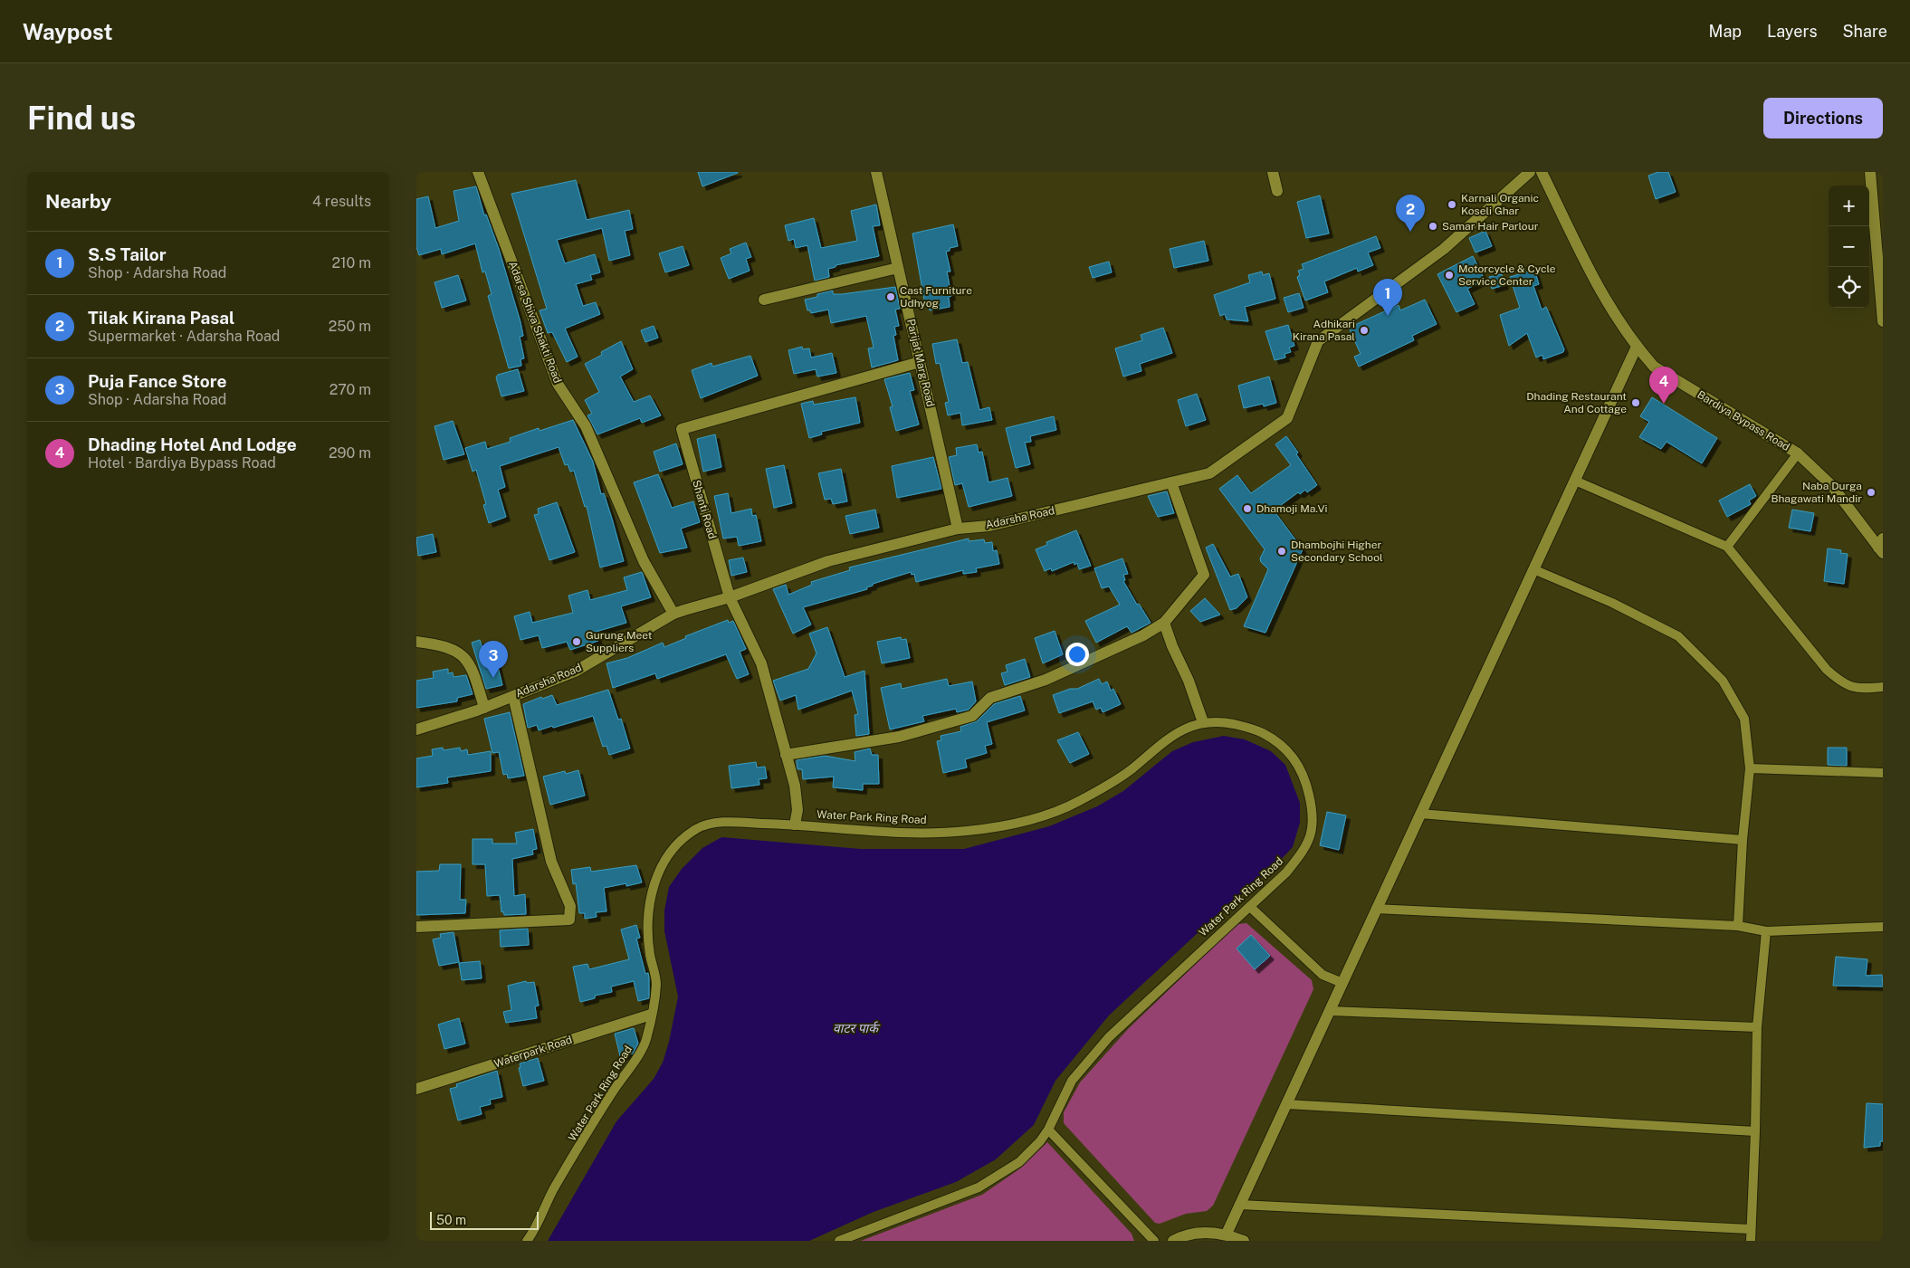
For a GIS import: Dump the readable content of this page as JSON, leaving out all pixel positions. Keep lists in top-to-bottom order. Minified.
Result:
{"streets":{"street":["Adarsa Shiva Shakti Road","Parijat Marg Road","Bardiya Bypass Road","Shanti Road","Adarsha Road","Waterpark Road"],"lane":["Water Park Ring Road"]},"crossings":[["Adarsa Shiva Shakti Road","Adarsha Road"],["Parijat Marg Road","Shanti Road"],["Parijat Marg Road","Adarsha Road"],["Shanti Road","Adarsha Road"],["Shanti Road","Water Park Ring Road"],["Water Park Ring Road","Waterpark Road"]],"water":["वाटर पार्क"],"places":["Karnali Organic Koseli Ghar","Samar Hair Parlour","Motorcycle & Cycle Service Center","Cast Furniture Udhyog","Adhikari Kirana Pasal","Dhading Restaurant And Cottage","Naba Durga Bhagawati Mandir","Dhamoji Ma.Vi","Dhambojhi Higher Secondary School","Gurung Meet Suppliers"],"scale_bar":"50 m","page":{"header":"Waypost","nav":["Map","Layers","Share"],"buttons":"Directions","title":"Find us","heading":["Nearby","4 results"],"map_buttons":["+","−"],"pins":["2","1","4","3"],"list":[{"mark":"1","name":"S.S Tailor","note":"Shop · Adarsha Road","value":"210 m"},{"mark":"2","name":"Tilak Kirana Pasal","note":"Supermarket · Adarsha Road","value":"250 m"},{"mark":"3","name":"Puja Fance Store","note":"Shop · Adarsha Road","value":"270 m"},{"mark":"4","name":"Dhading Hotel And Lodge","note":"Hotel · Bardiya Bypass Road","value":"290 m"}],"scale":"50 m"}}
